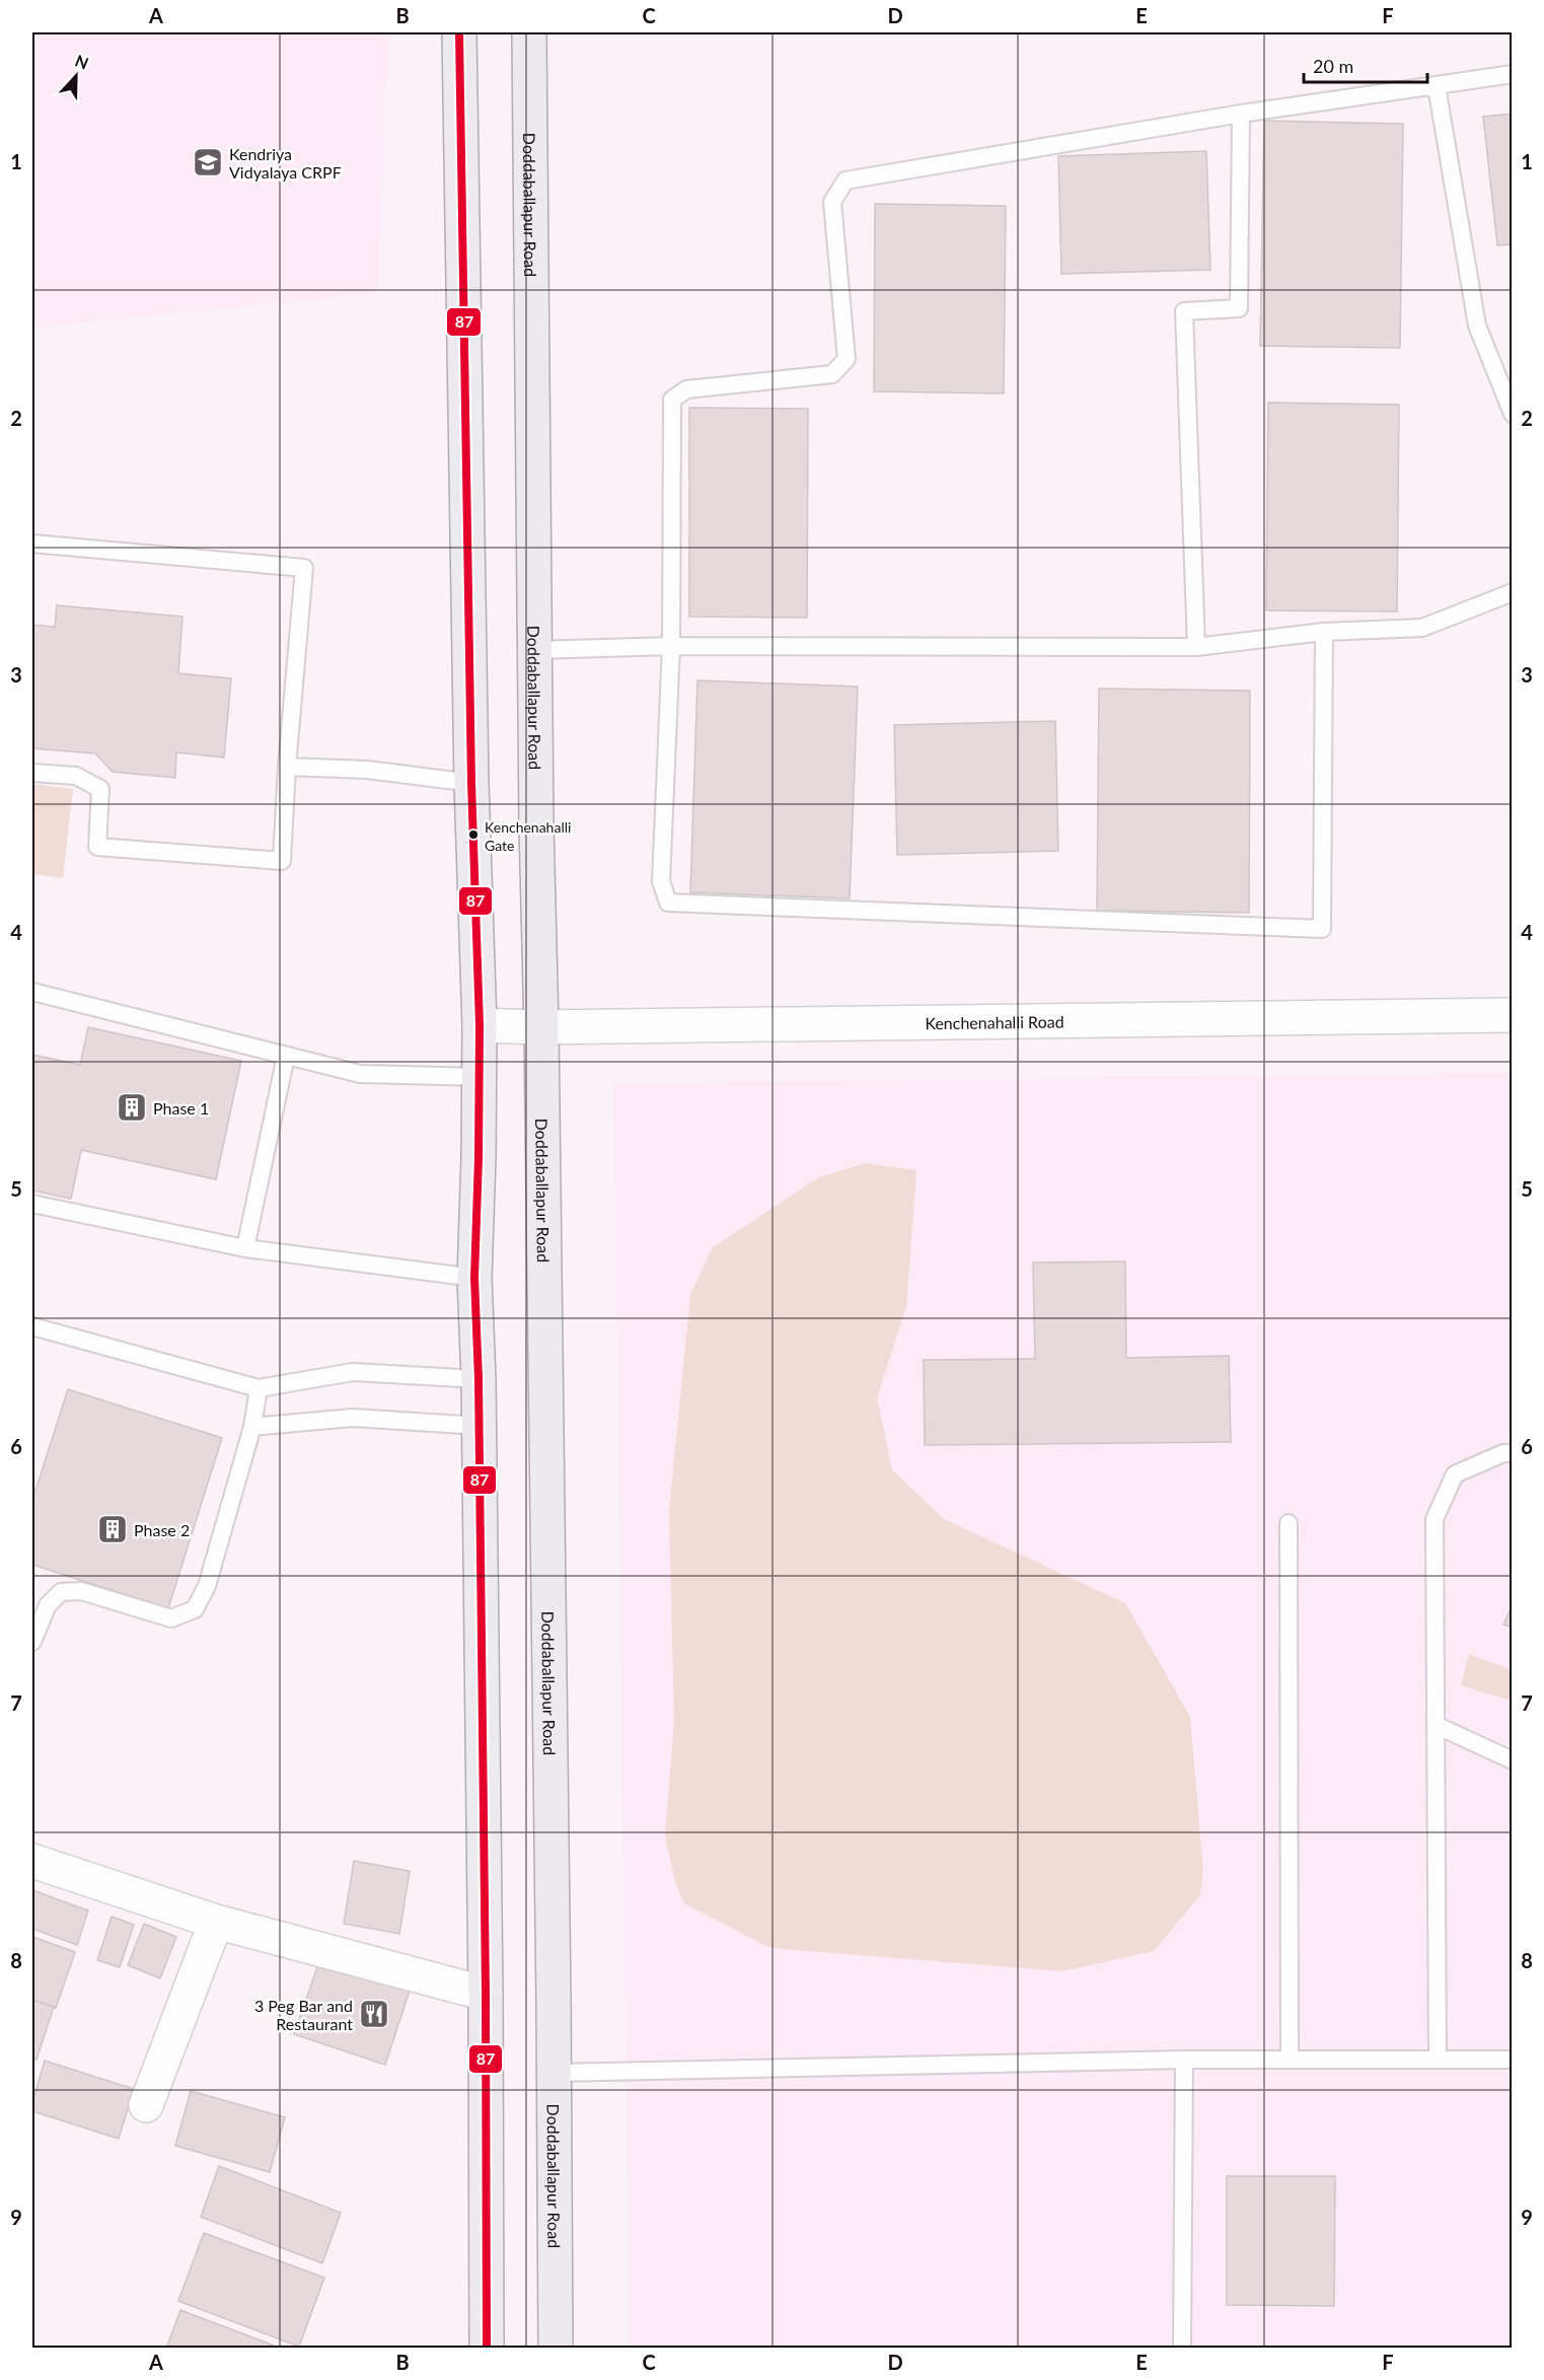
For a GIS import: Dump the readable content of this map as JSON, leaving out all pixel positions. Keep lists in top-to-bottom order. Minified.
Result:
{"streets":{"main road":["Doddaballapur Road"],"street":["Kenchenahalli Road"]},"crossings":[["Doddaballapur Road","Kenchenahalli Road"]],"places":{"school or university":["Kendriya Vidyalaya CRPF"],"other":["Kenchenahalli Gate"],"building":["Phase 1","Phase 2"],"restaurant":["3 Peg Bar and Restaurant"]},"lines":["transit line 87"],"scale_bar":"20 m","north":"top","grid":{"columns":["A","B","C","D","E","F"],"rows":["1","2","3","4","5","6","7","8","9"]}}
